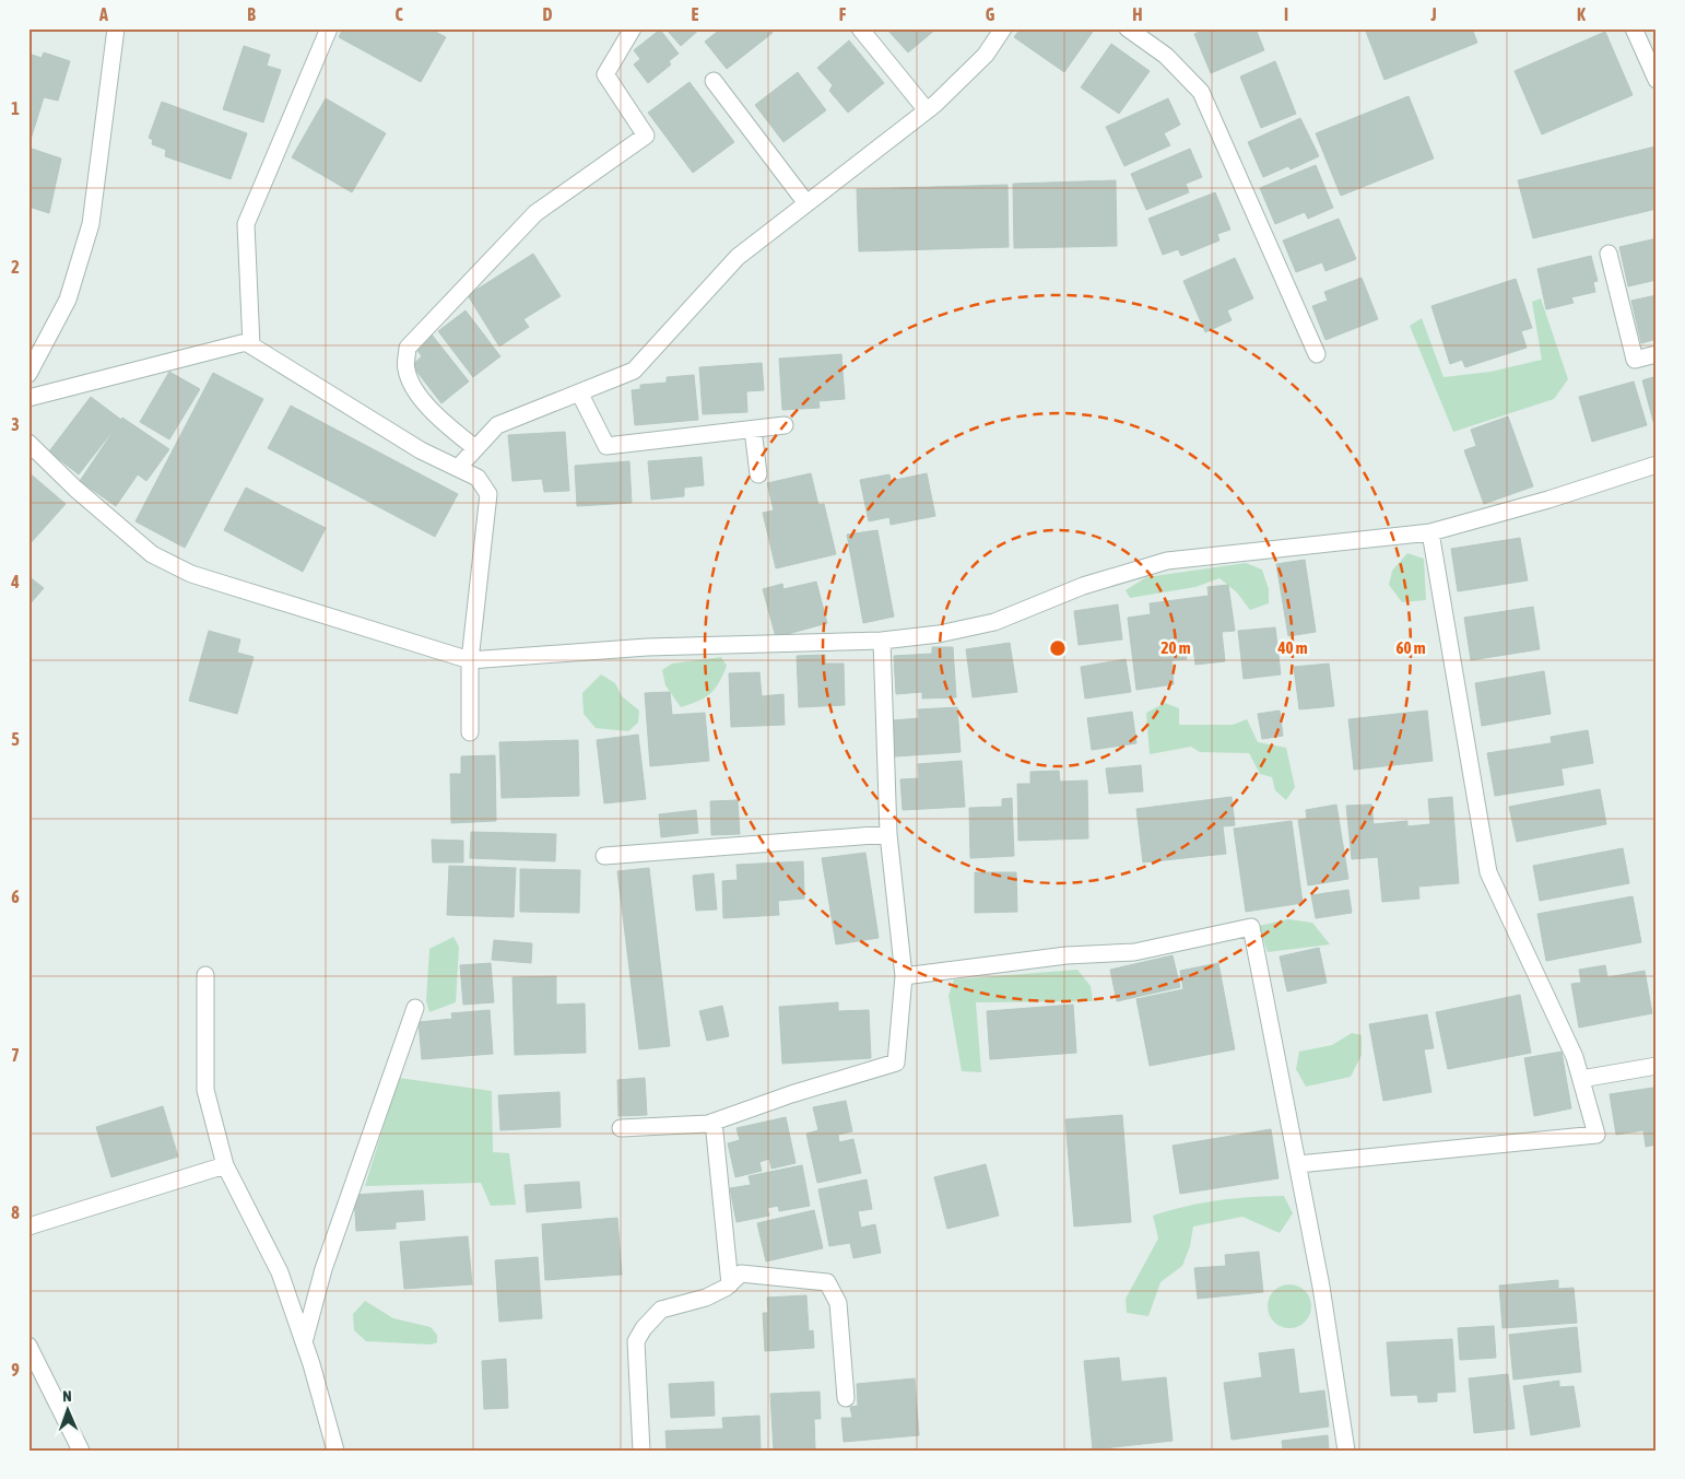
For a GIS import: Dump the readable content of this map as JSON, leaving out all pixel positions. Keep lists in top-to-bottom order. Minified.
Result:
{"north":"top","grid":{"columns":["A","B","C","D","E","F","G","H","I","J","K"],"rows":["1","2","3","4","5","6","7","8","9"]},"rings":["20 m","40 m","60 m"]}
